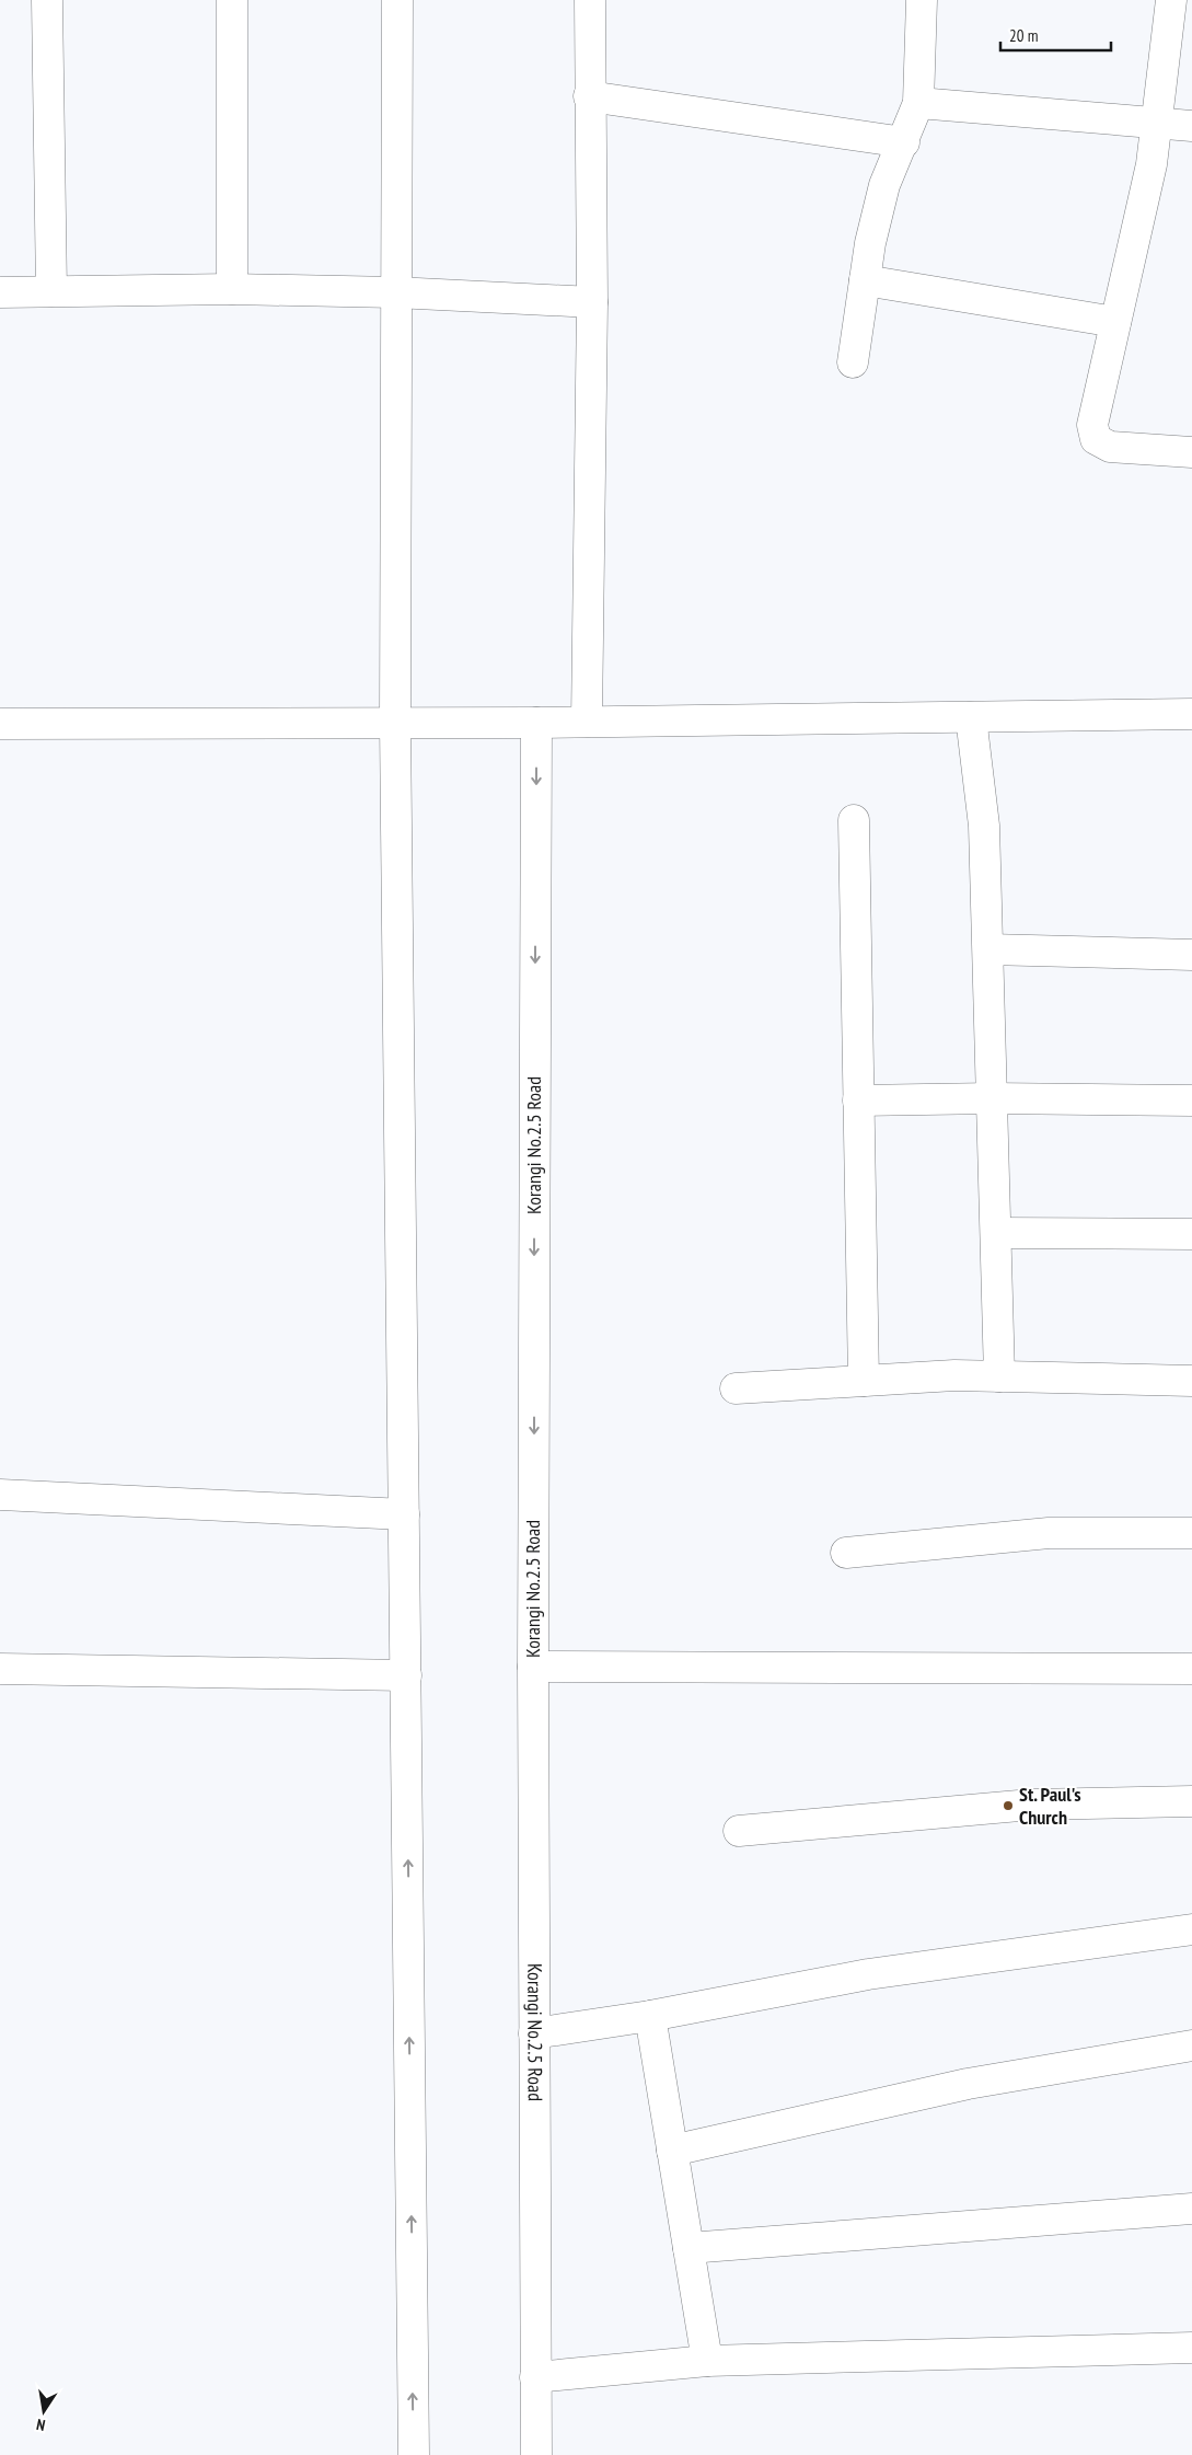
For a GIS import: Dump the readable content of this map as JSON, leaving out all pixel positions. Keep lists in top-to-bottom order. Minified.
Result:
{"streets":{"street":["Korangi No.2.5 Road"]},"places":["St. Paul's Church"],"scale_bar":"20 m","north":"bottom"}
